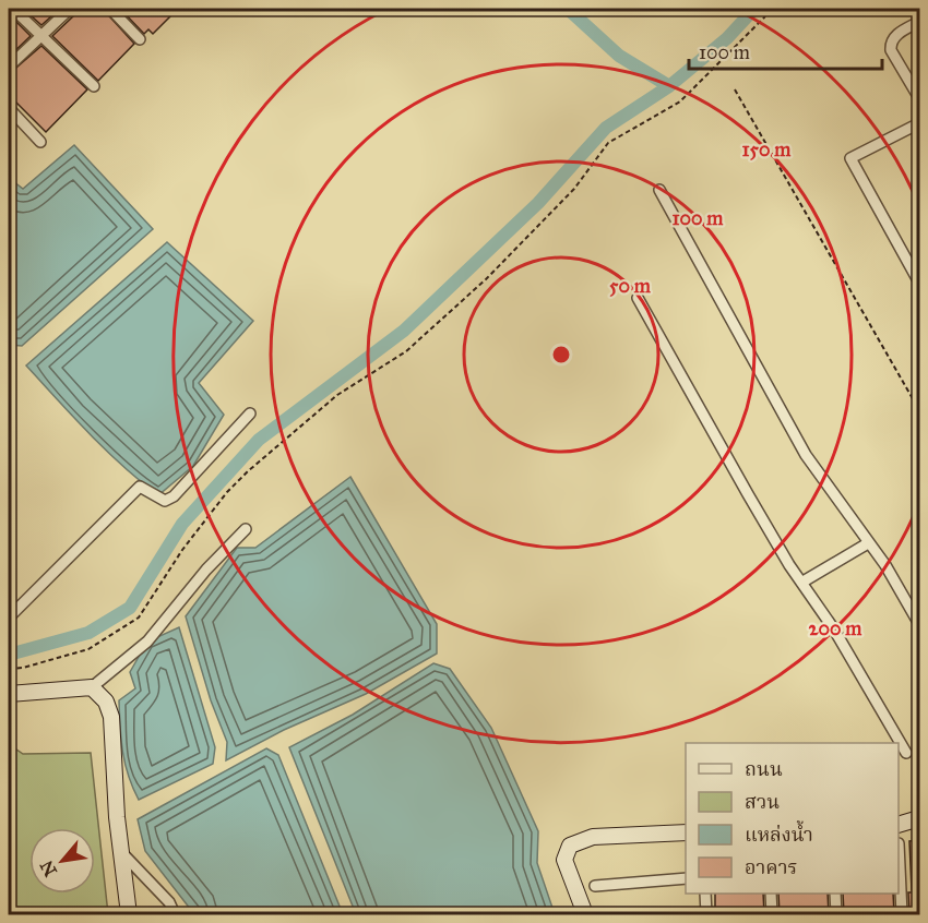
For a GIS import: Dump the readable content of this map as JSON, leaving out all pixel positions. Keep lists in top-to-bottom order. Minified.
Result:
{"legend":["ถนน","สวน","แหล่งน้ำ","อาคาร"],"scale_bar":"100 m","north":"bottom left","rings":["150 m","100 m","50 m","200 m"]}
